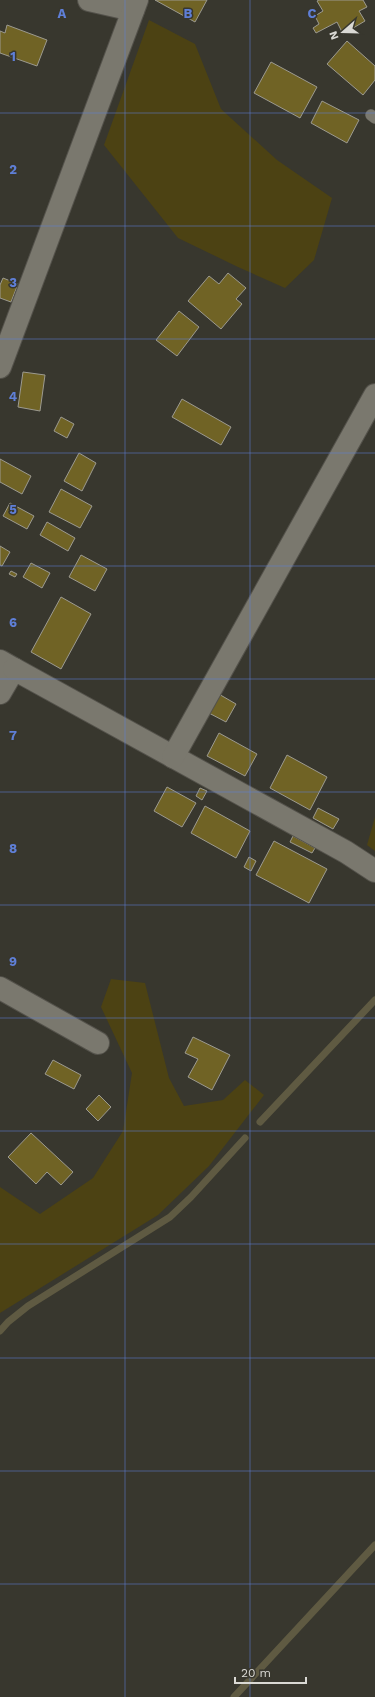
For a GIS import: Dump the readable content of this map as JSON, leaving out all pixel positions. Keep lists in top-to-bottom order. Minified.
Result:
{"scale_bar":"20 m","north":"left","grid":{"columns":["A","B","C"],"rows":["1","2","3","4","5","6","7","8","9"]}}
